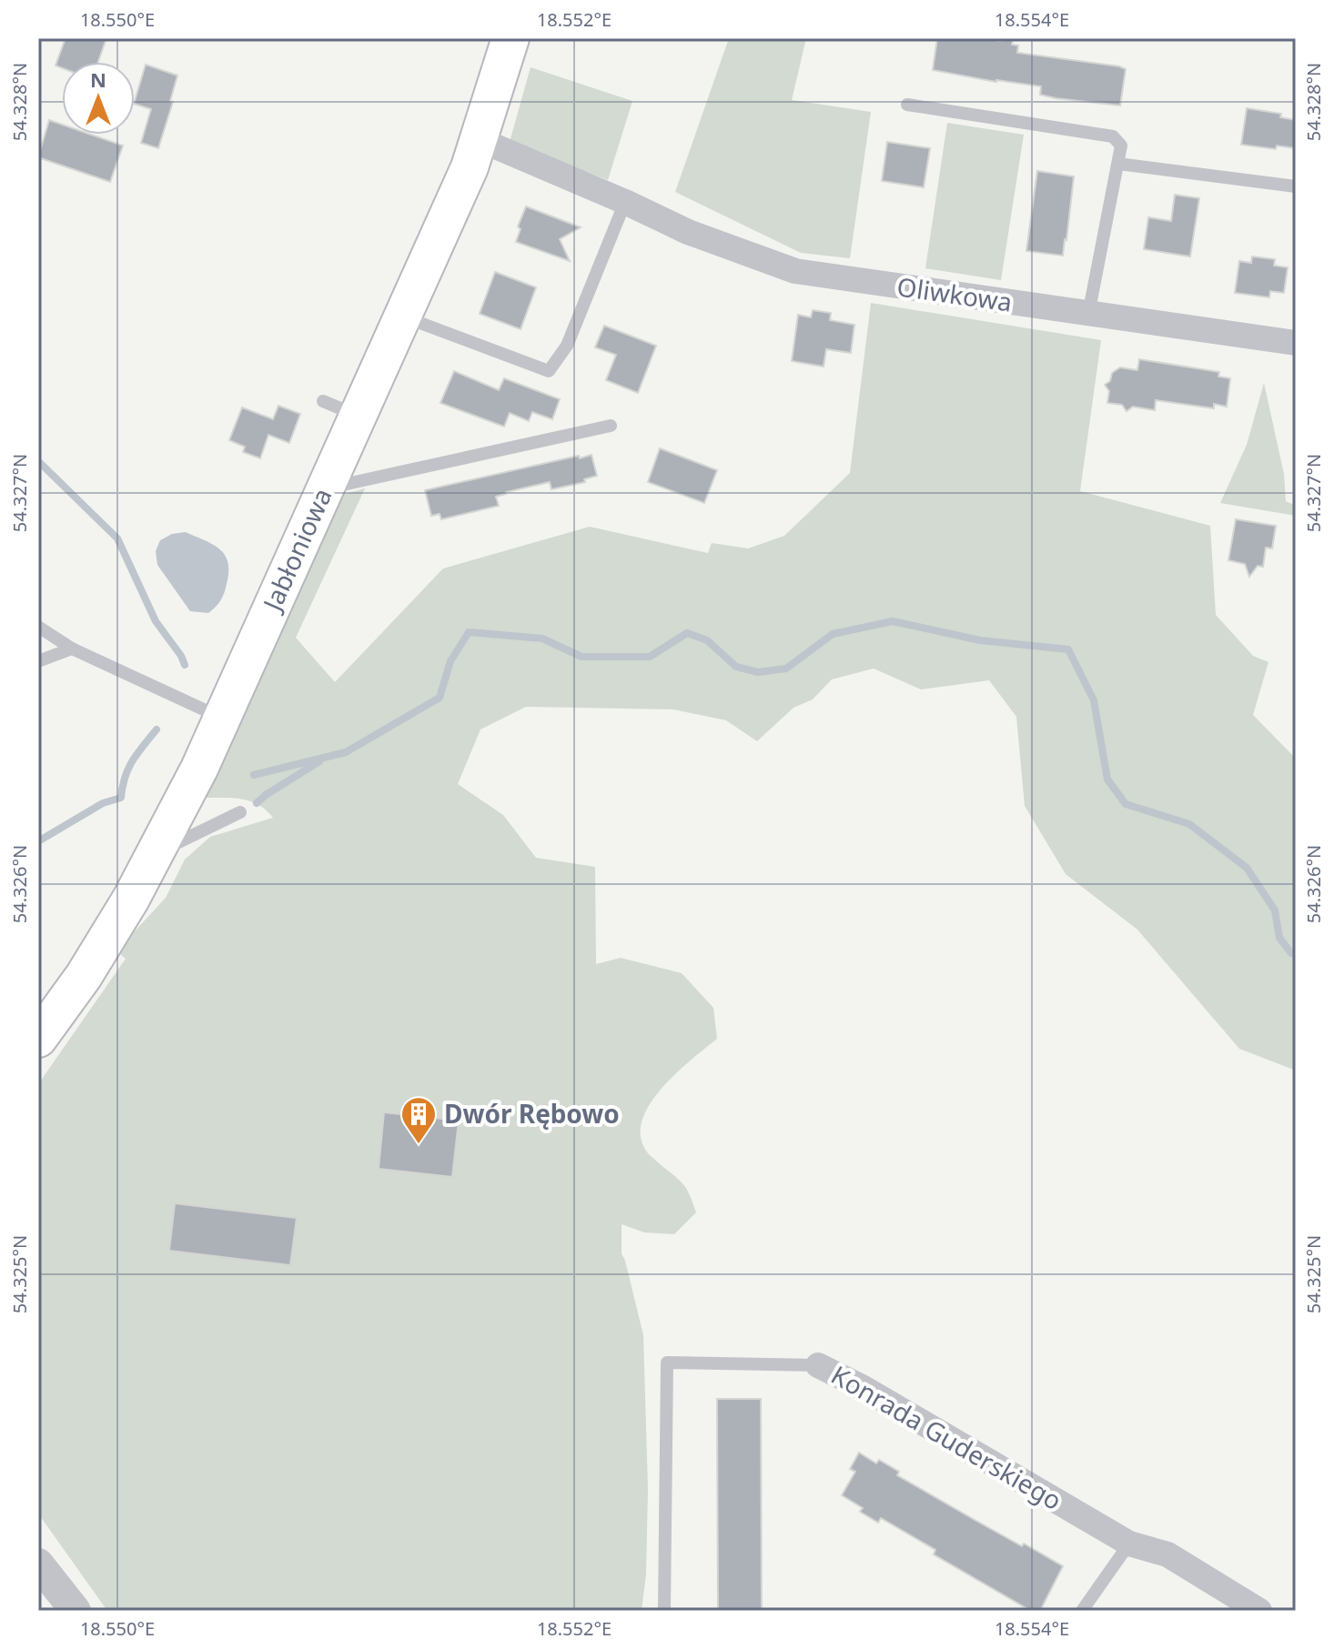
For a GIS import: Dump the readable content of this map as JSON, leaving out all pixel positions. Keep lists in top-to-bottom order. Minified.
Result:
{"streets":{"main road":["Jabłoniowa"],"street":["Oliwkowa","Konrada Guderskiego"]},"crossings":[["Oliwkowa","Jabłoniowa"]],"places":{"building":["Dwór Rębowo"]},"north":"top","coordinates":["18.550°E","18.552°E","18.554°E","54.328°N","54.327°N","54.326°N","54.325°N"]}
